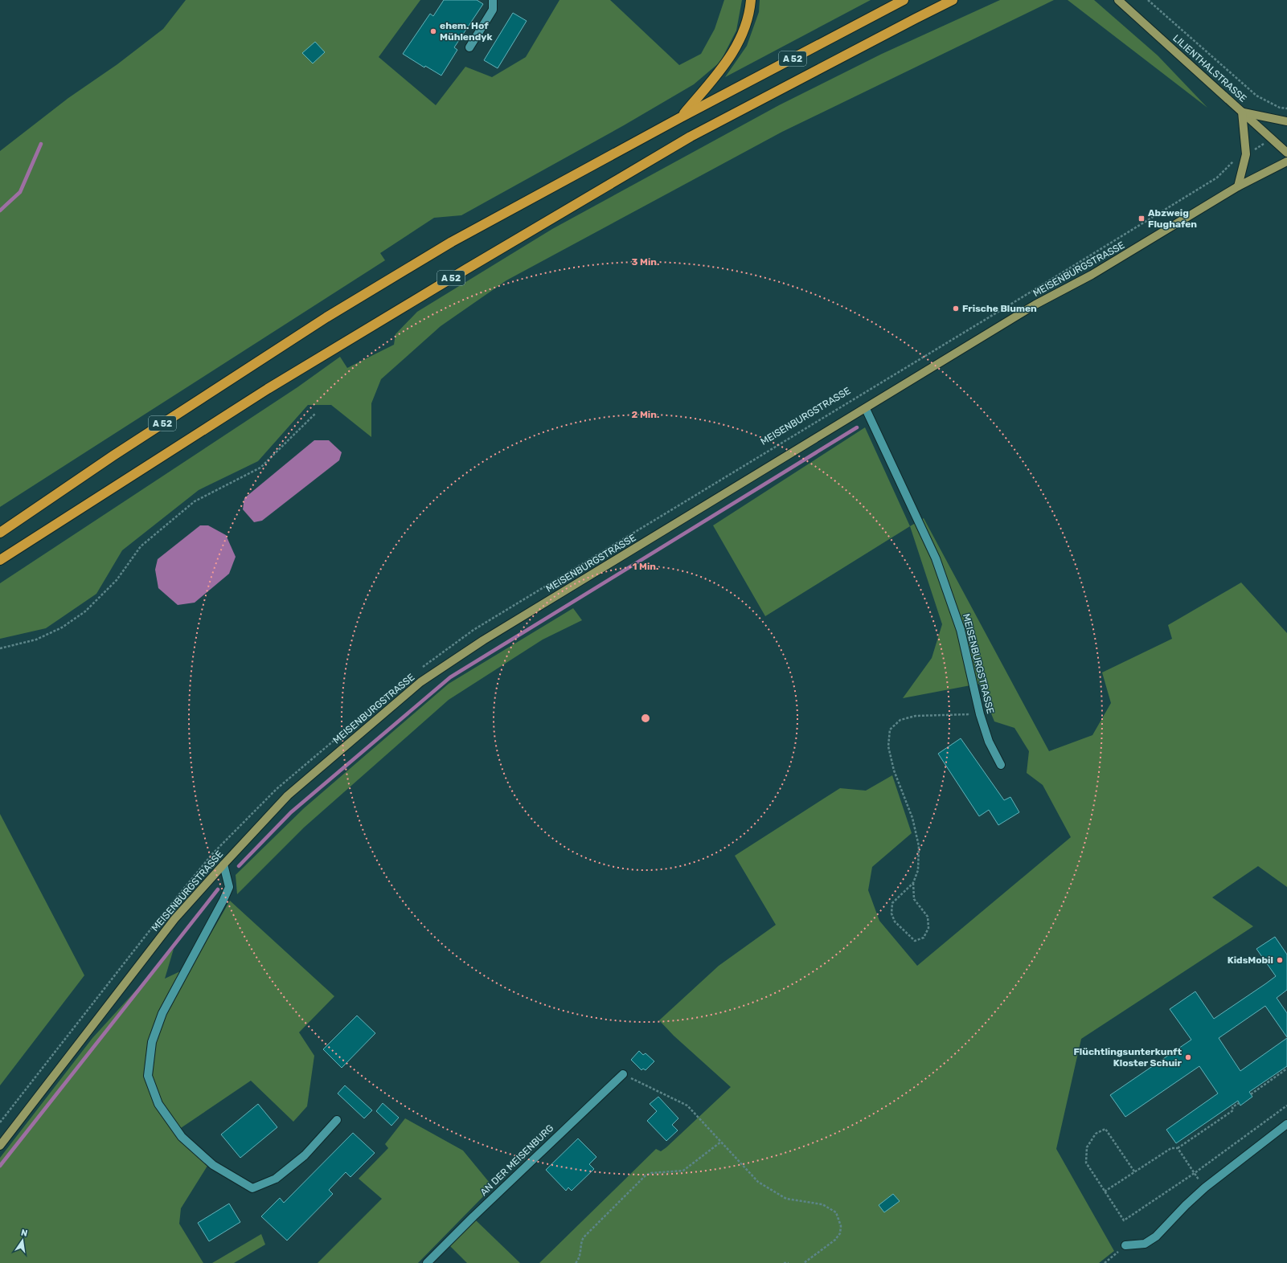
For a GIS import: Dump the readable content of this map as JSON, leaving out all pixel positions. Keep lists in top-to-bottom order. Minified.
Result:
{"streets":{"highway":["A 52"],"main road":["LILIENTHALSTRASSE","MEISENBURGSTRASSE"],"street":["AN DER MEISENBURG"]},"places":{"other":["ehem. Hof Mühlendyk","Frische Blumen","KidsMobil","Flüchtlingsunterkunft Kloster Schuir"],"transit":["Abzweig Flughafen"]},"north":"top","rings":["3 Min.","2 Min.","1 Min."]}
